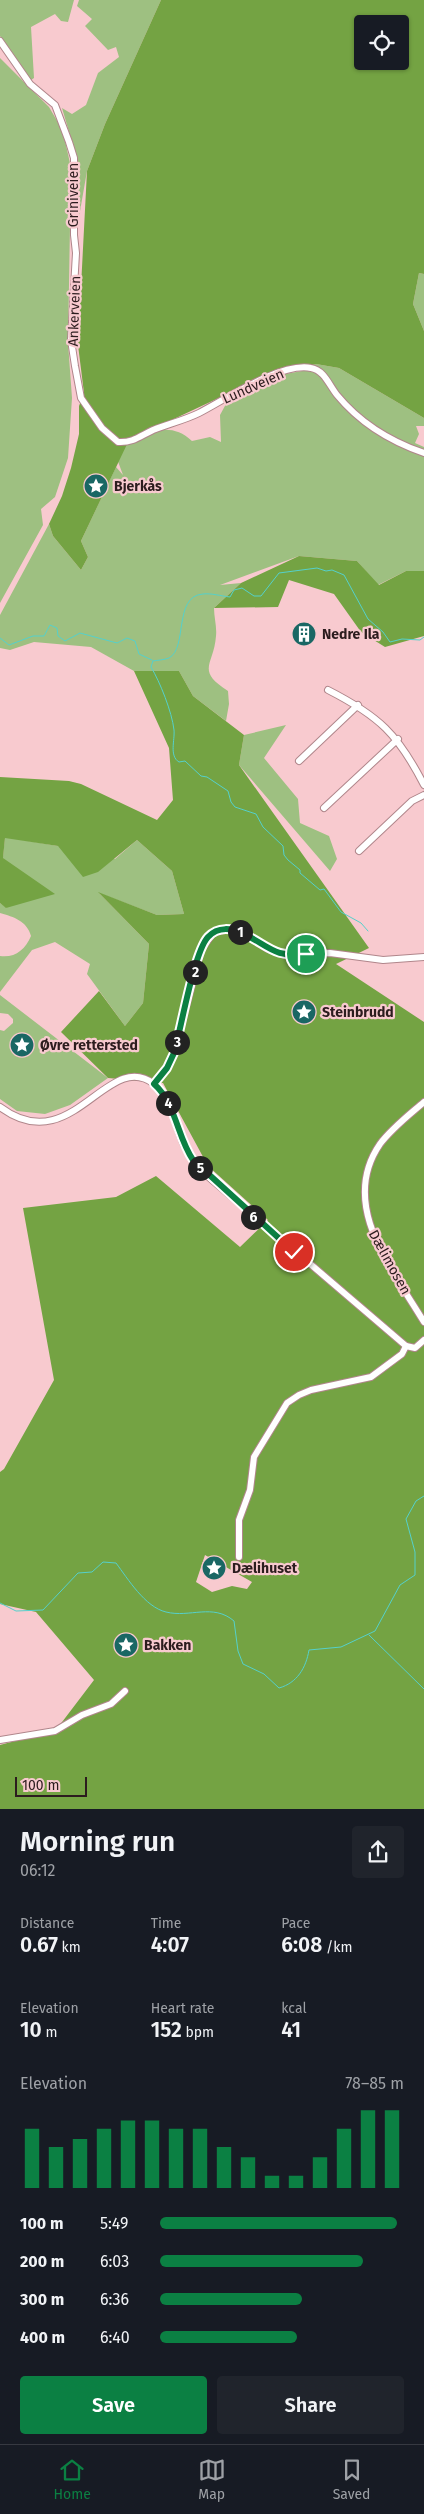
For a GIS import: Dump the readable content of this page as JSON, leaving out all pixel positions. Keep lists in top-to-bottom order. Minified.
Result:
{"streets":{"street":["Griniveien","Ankerveien","Lundveien","Dælimosen"]},"crossings":[["Griniveien","Ankerveien"],["Ankerveien","Lundveien"]],"places":{"place":["Bjerkås","Steinbrudd","Øvre rettersted","Dælihuset","Bakken"],"building":["Nedre Ila"]},"scale_bar":"100 m","page":{"pins":["1","2","3","4","5","6"],"scale":"100 m","heading":["Morning run","06:12"],"stats":[["Distance","0.67 km"],["Time","4:07"],["Pace","6:08 /km"],["Elevation","10 m"],["Heart rate","152 bpm"],["kcal","41"]],"chart":["Elevation","78–85 m"],"list":[{"name":"100 m","note":"5:49"},{"name":"200 m","note":"6:03"},{"name":"300 m","note":"6:36"},{"name":"400 m","note":"6:40"}],"buttons":["Save","Share"],"tabs":["Home","Map","Saved"]}}
